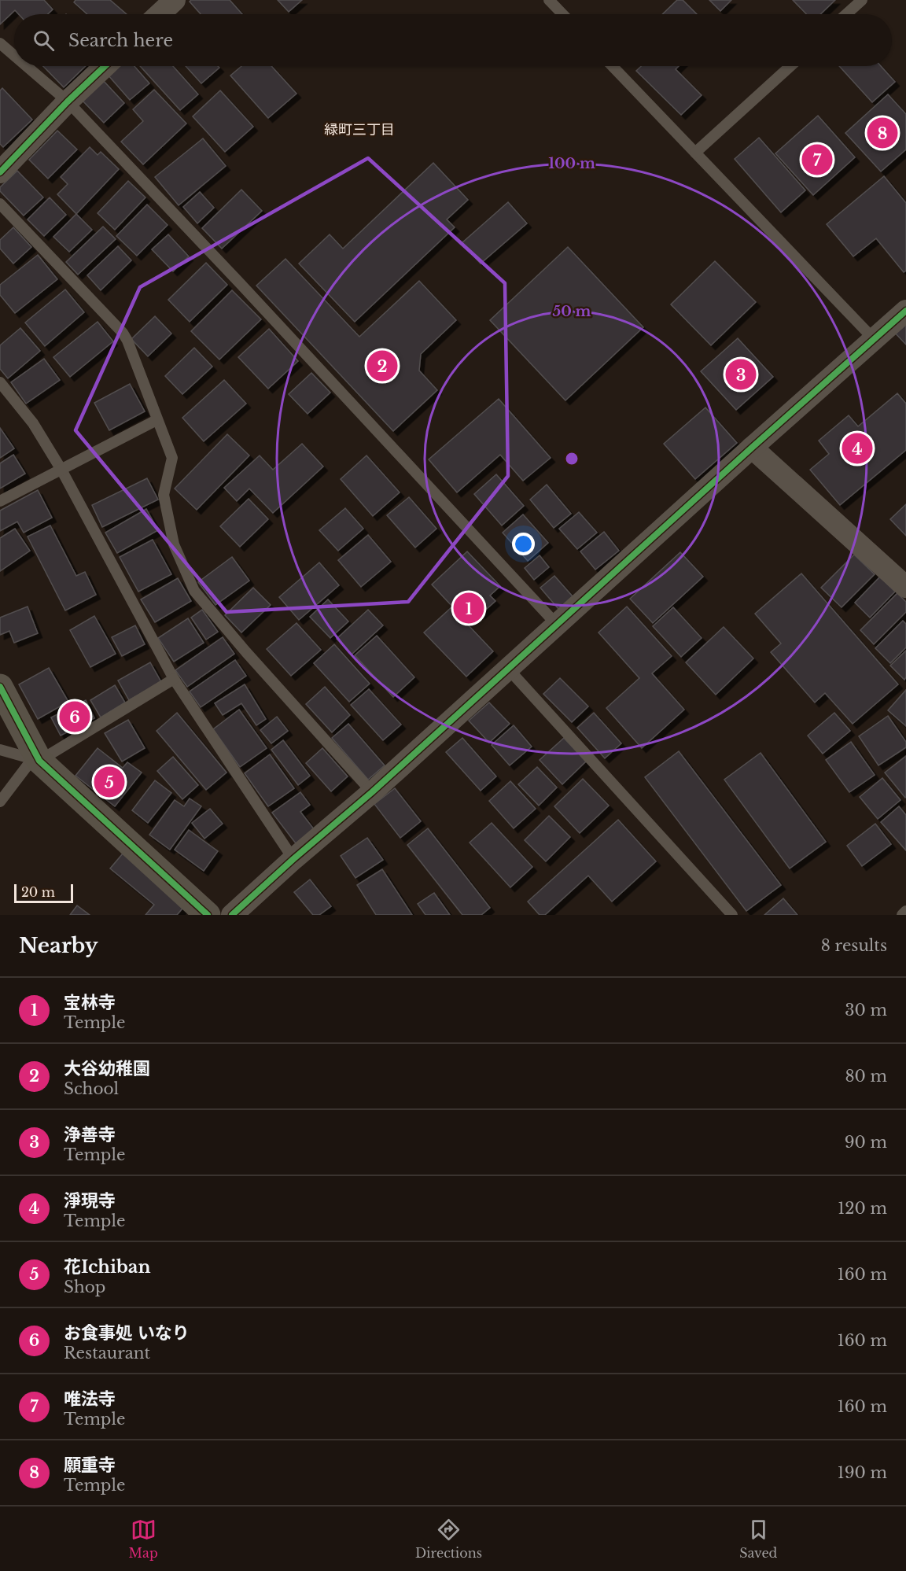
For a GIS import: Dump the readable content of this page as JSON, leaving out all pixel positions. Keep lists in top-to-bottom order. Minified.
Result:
{"districts":["緑町三丁目"],"scale_bar":"20 m","page":{"search":"Search here","pins":["8","7","2","3","4","1","6","5"],"scale":"20 m","heading":["Nearby","8 results"],"list":[{"mark":"1","name":"宝林寺","note":"Temple","value":"30 m"},{"mark":"2","name":"大谷幼稚園","note":"School","value":"80 m"},{"mark":"3","name":"浄善寺","note":"Temple","value":"90 m"},{"mark":"4","name":"淨現寺","note":"Temple","value":"120 m"},{"mark":"5","name":"花Ichiban","note":"Shop","value":"160 m"},{"mark":"6","name":"お食事処 いなり","note":"Restaurant","value":"160 m"},{"mark":"7","name":"唯法寺","note":"Temple","value":"160 m"},{"mark":"8","name":"願重寺","note":"Temple","value":"190 m"}],"nav":["Map","Directions","Saved"]},"rings":["100 m","50 m"]}
